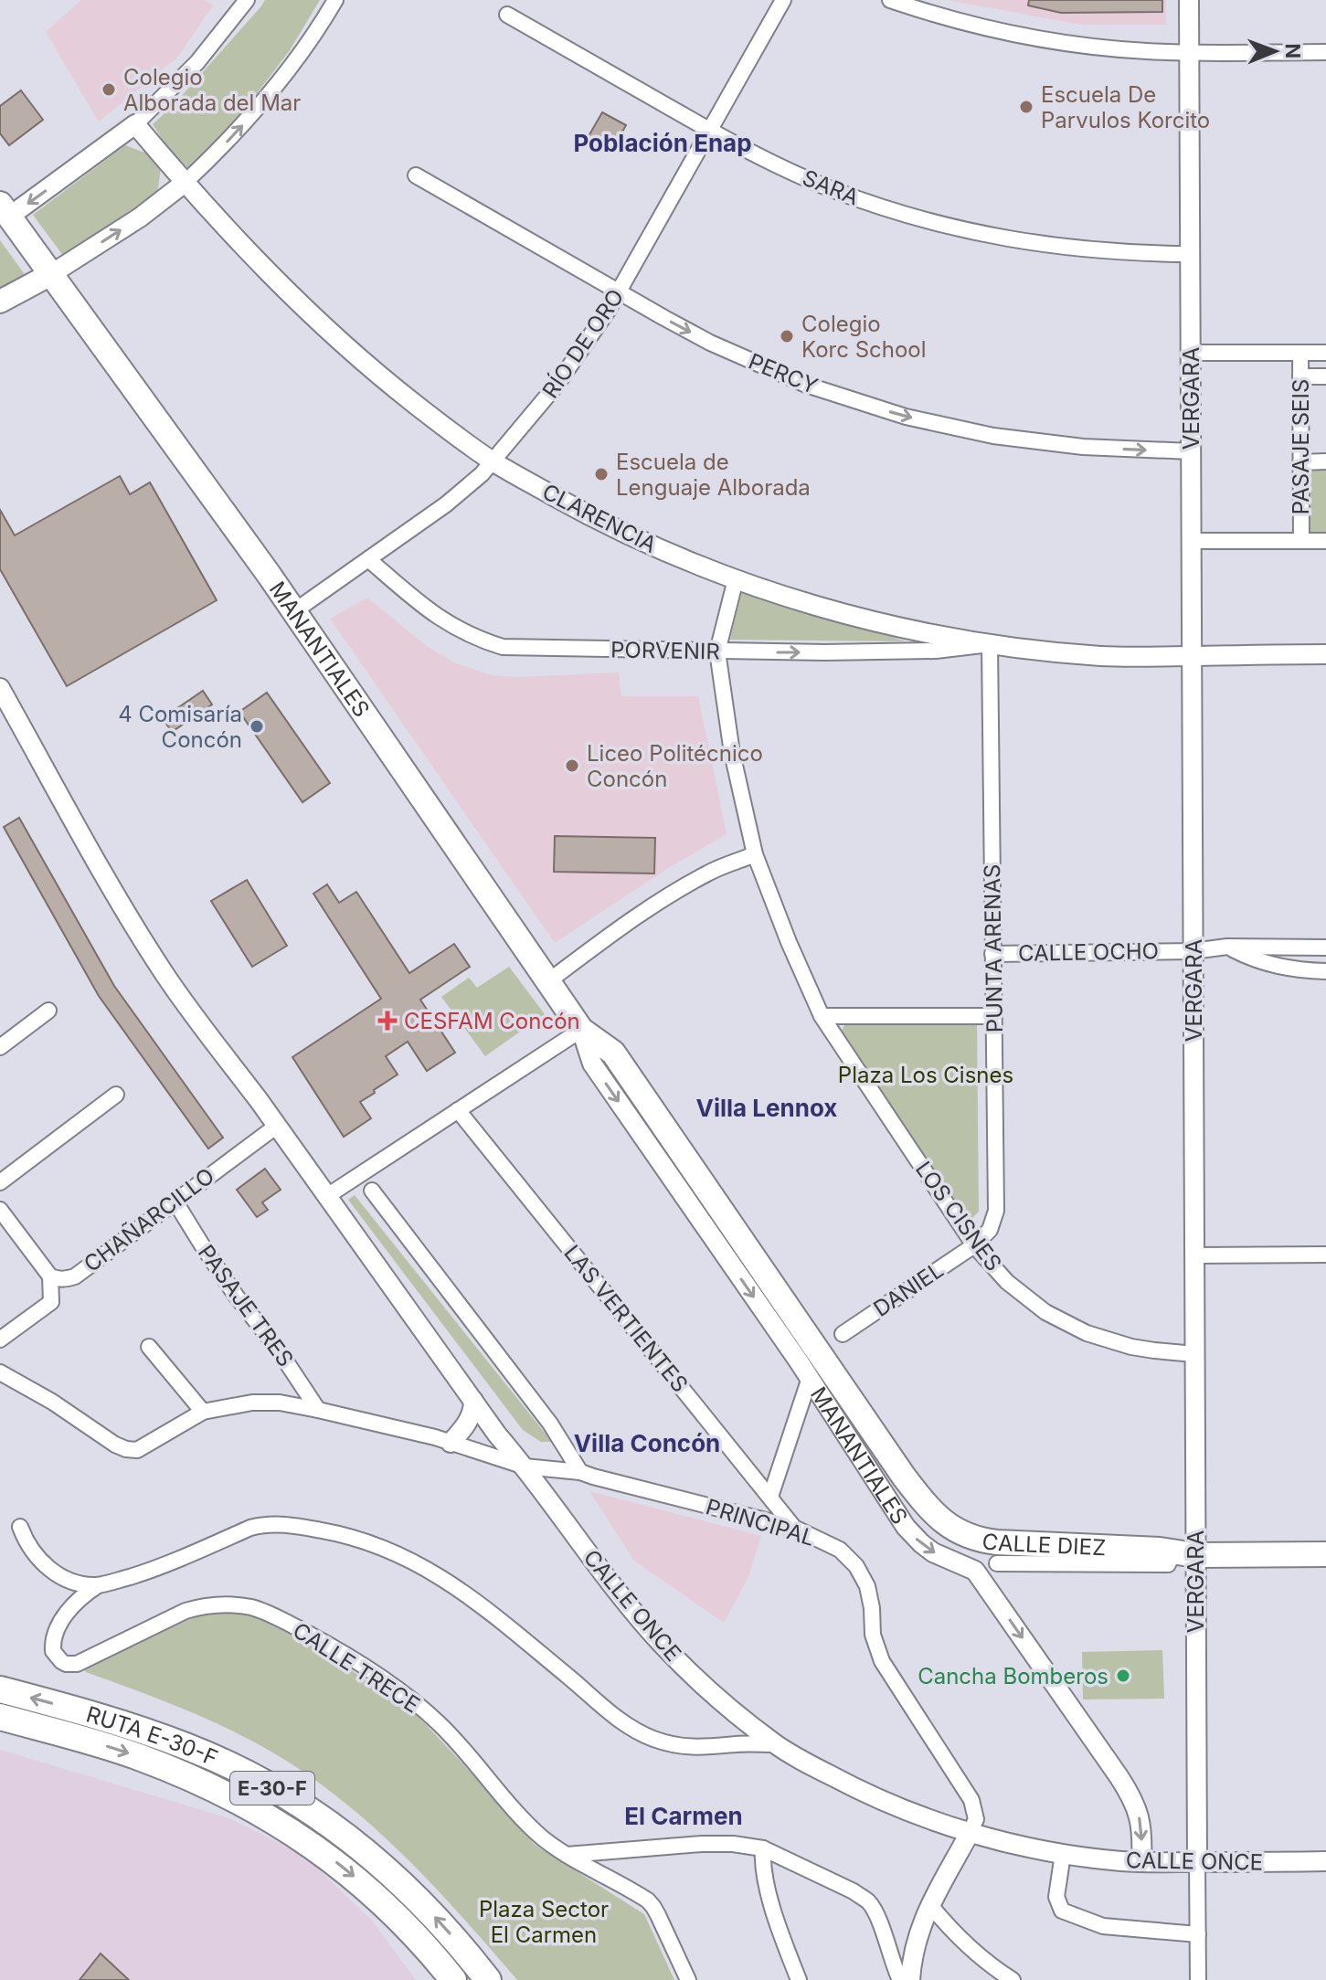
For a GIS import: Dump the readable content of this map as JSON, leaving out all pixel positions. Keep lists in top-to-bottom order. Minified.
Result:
{"streets":{"highway":["RUTA E-30-F","E-30-F"],"main road":["MANANTIALES","CALLE DIEZ"],"street":["SARA","RÍO DE ORO","PERCY","VERGARA","PASAJE SEIS","CLARENCIA","PORVENIR","PUNTA ARENAS","CALLE OCHO","LOS CISNES","CHAÑARCILLO","DANIEL","PASAJE TRES","LAS VERTIENTES","PRINCIPAL","CALLE ONCE","CALLE TRECE"]},"crossings":[["SARA","RÍO DE ORO"],["SARA","VERGARA"],["RÍO DE ORO","PERCY"],["RÍO DE ORO","CLARENCIA"],["RÍO DE ORO","MANANTIALES"],["RÍO DE ORO","PORVENIR"],["PERCY","VERGARA"],["VERGARA","CLARENCIA"],["VERGARA","CALLE OCHO"],["VERGARA","LOS CISNES"],["VERGARA","CALLE DIEZ"],["VERGARA","CALLE ONCE"],["CLARENCIA","PORVENIR"],["CLARENCIA","PUNTA ARENAS"],["CLARENCIA","LOS CISNES"],["MANANTIALES","CALLE DIEZ"],["MANANTIALES","CALLE ONCE"],["PORVENIR","PUNTA ARENAS"],["PORVENIR","LOS CISNES"],["PUNTA ARENAS","CALLE OCHO"],["PUNTA ARENAS","LOS CISNES"],["PUNTA ARENAS","DANIEL"],["LOS CISNES","DANIEL"],["CHAÑARCILLO","PASAJE TRES"],["CHAÑARCILLO","CALLE ONCE"],["PASAJE TRES","PRINCIPAL"],["LAS VERTIENTES","PRINCIPAL"],["PRINCIPAL","CALLE ONCE"]],"one_way":["PERCY","PORVENIR"],"districts":["Población Enap","Villa Lennox","Villa Concón","El Carmen"],"parks":["Plaza Los Cisnes","Plaza Sector El Carmen"],"places":{"other":["Colegio Alborada del Mar","Escuela De Parvulos Korcito","Colegio Korc School","Escuela de Lenguaje Alborada","4 Comisaría Concón","Liceo Politécnico Concón","Cancha Bomberos"],"health":["CESFAM Concón"]},"north":"right"}
